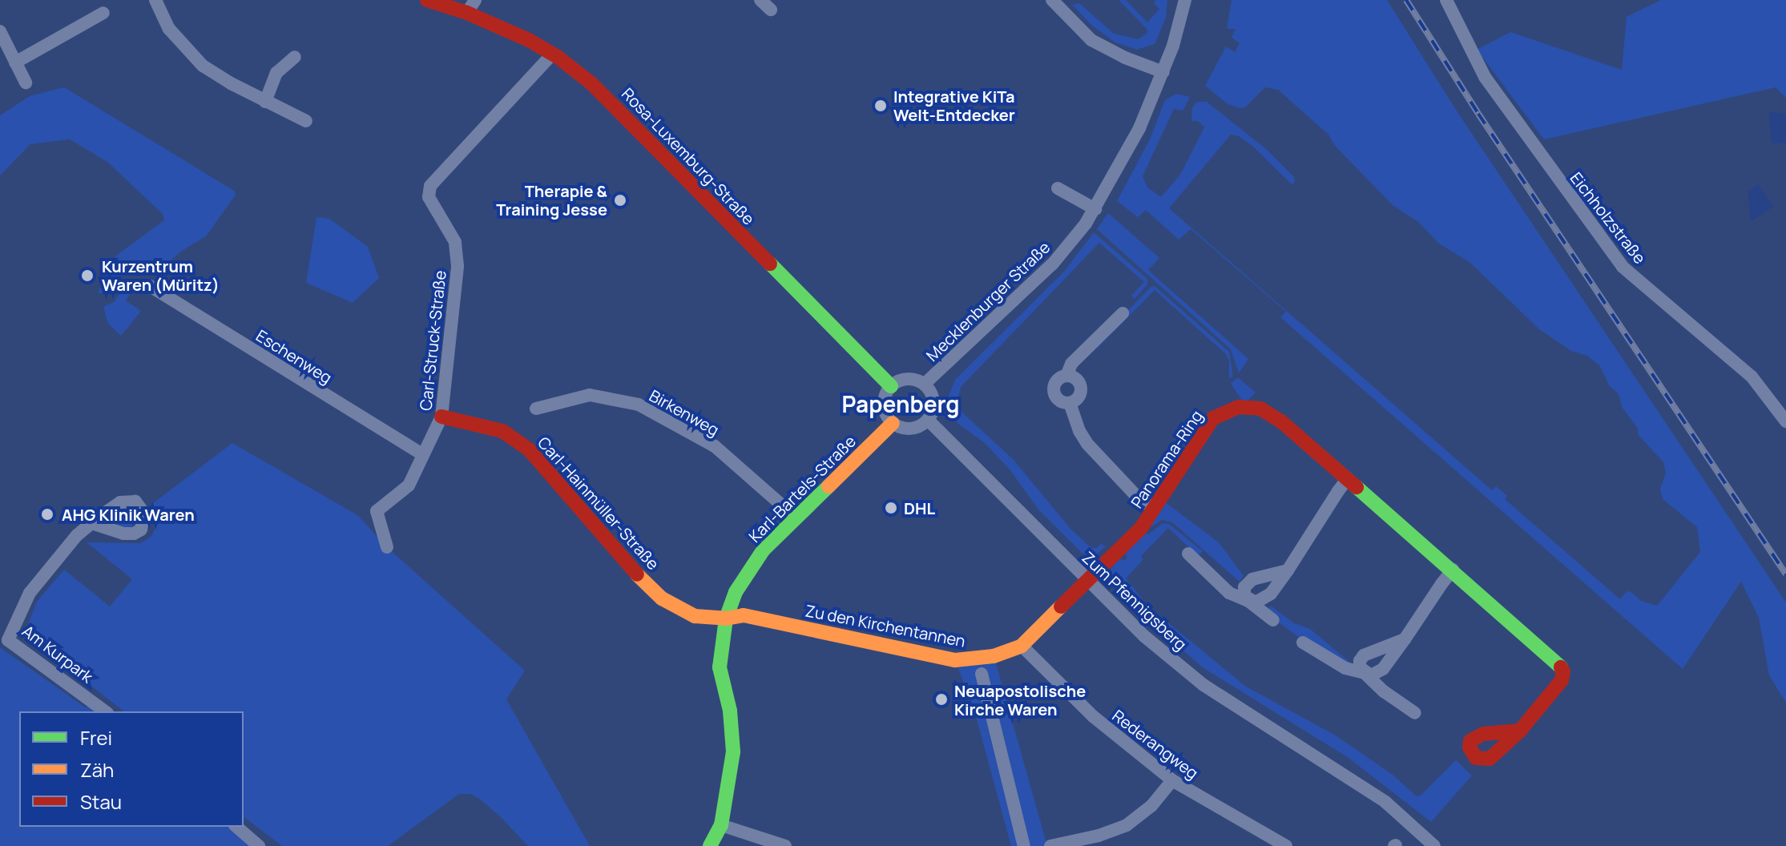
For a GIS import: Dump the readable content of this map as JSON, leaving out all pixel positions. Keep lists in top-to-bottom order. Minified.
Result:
{"streets":{"street":["Rosa-Luxemburg-Straße","Eichholzstraße","Mecklenburger Straße","Carl-Struck-Straße","Eschenweg","Birkenweg","Panorama-Ring","Karl-Bartels-Straße","Carl-Hainmüller-Straße","Zum Pfennigsberg","Zu den Kirchentannen","Am Kurpark","Rederangweg"]},"crossings":[["Rosa-Luxemburg-Straße","Mecklenburger Straße"],["Rosa-Luxemburg-Straße","Carl-Struck-Straße"],["Rosa-Luxemburg-Straße","Karl-Bartels-Straße"],["Rosa-Luxemburg-Straße","Zum Pfennigsberg"],["Mecklenburger Straße","Karl-Bartels-Straße"],["Mecklenburger Straße","Zum Pfennigsberg"],["Carl-Struck-Straße","Eschenweg"],["Carl-Struck-Straße","Carl-Hainmüller-Straße"],["Birkenweg","Karl-Bartels-Straße"],["Panorama-Ring","Zum Pfennigsberg"],["Panorama-Ring","Zu den Kirchentannen"],["Karl-Bartels-Straße","Carl-Hainmüller-Straße"],["Karl-Bartels-Straße","Zum Pfennigsberg"],["Karl-Bartels-Straße","Zu den Kirchentannen"],["Carl-Hainmüller-Straße","Zu den Kirchentannen"],["Zum Pfennigsberg","Zu den Kirchentannen"],["Zu den Kirchentannen","Rederangweg"]],"districts":["Papenberg"],"places":["Integrative KiTa Welt-Entdecker","Therapie & Training Jesse","Kurzentrum Waren (Müritz)","DHL","AHG Klinik Waren","Neuapostolische Kirche Waren"],"legend":["Frei","Zäh","Stau"]}
